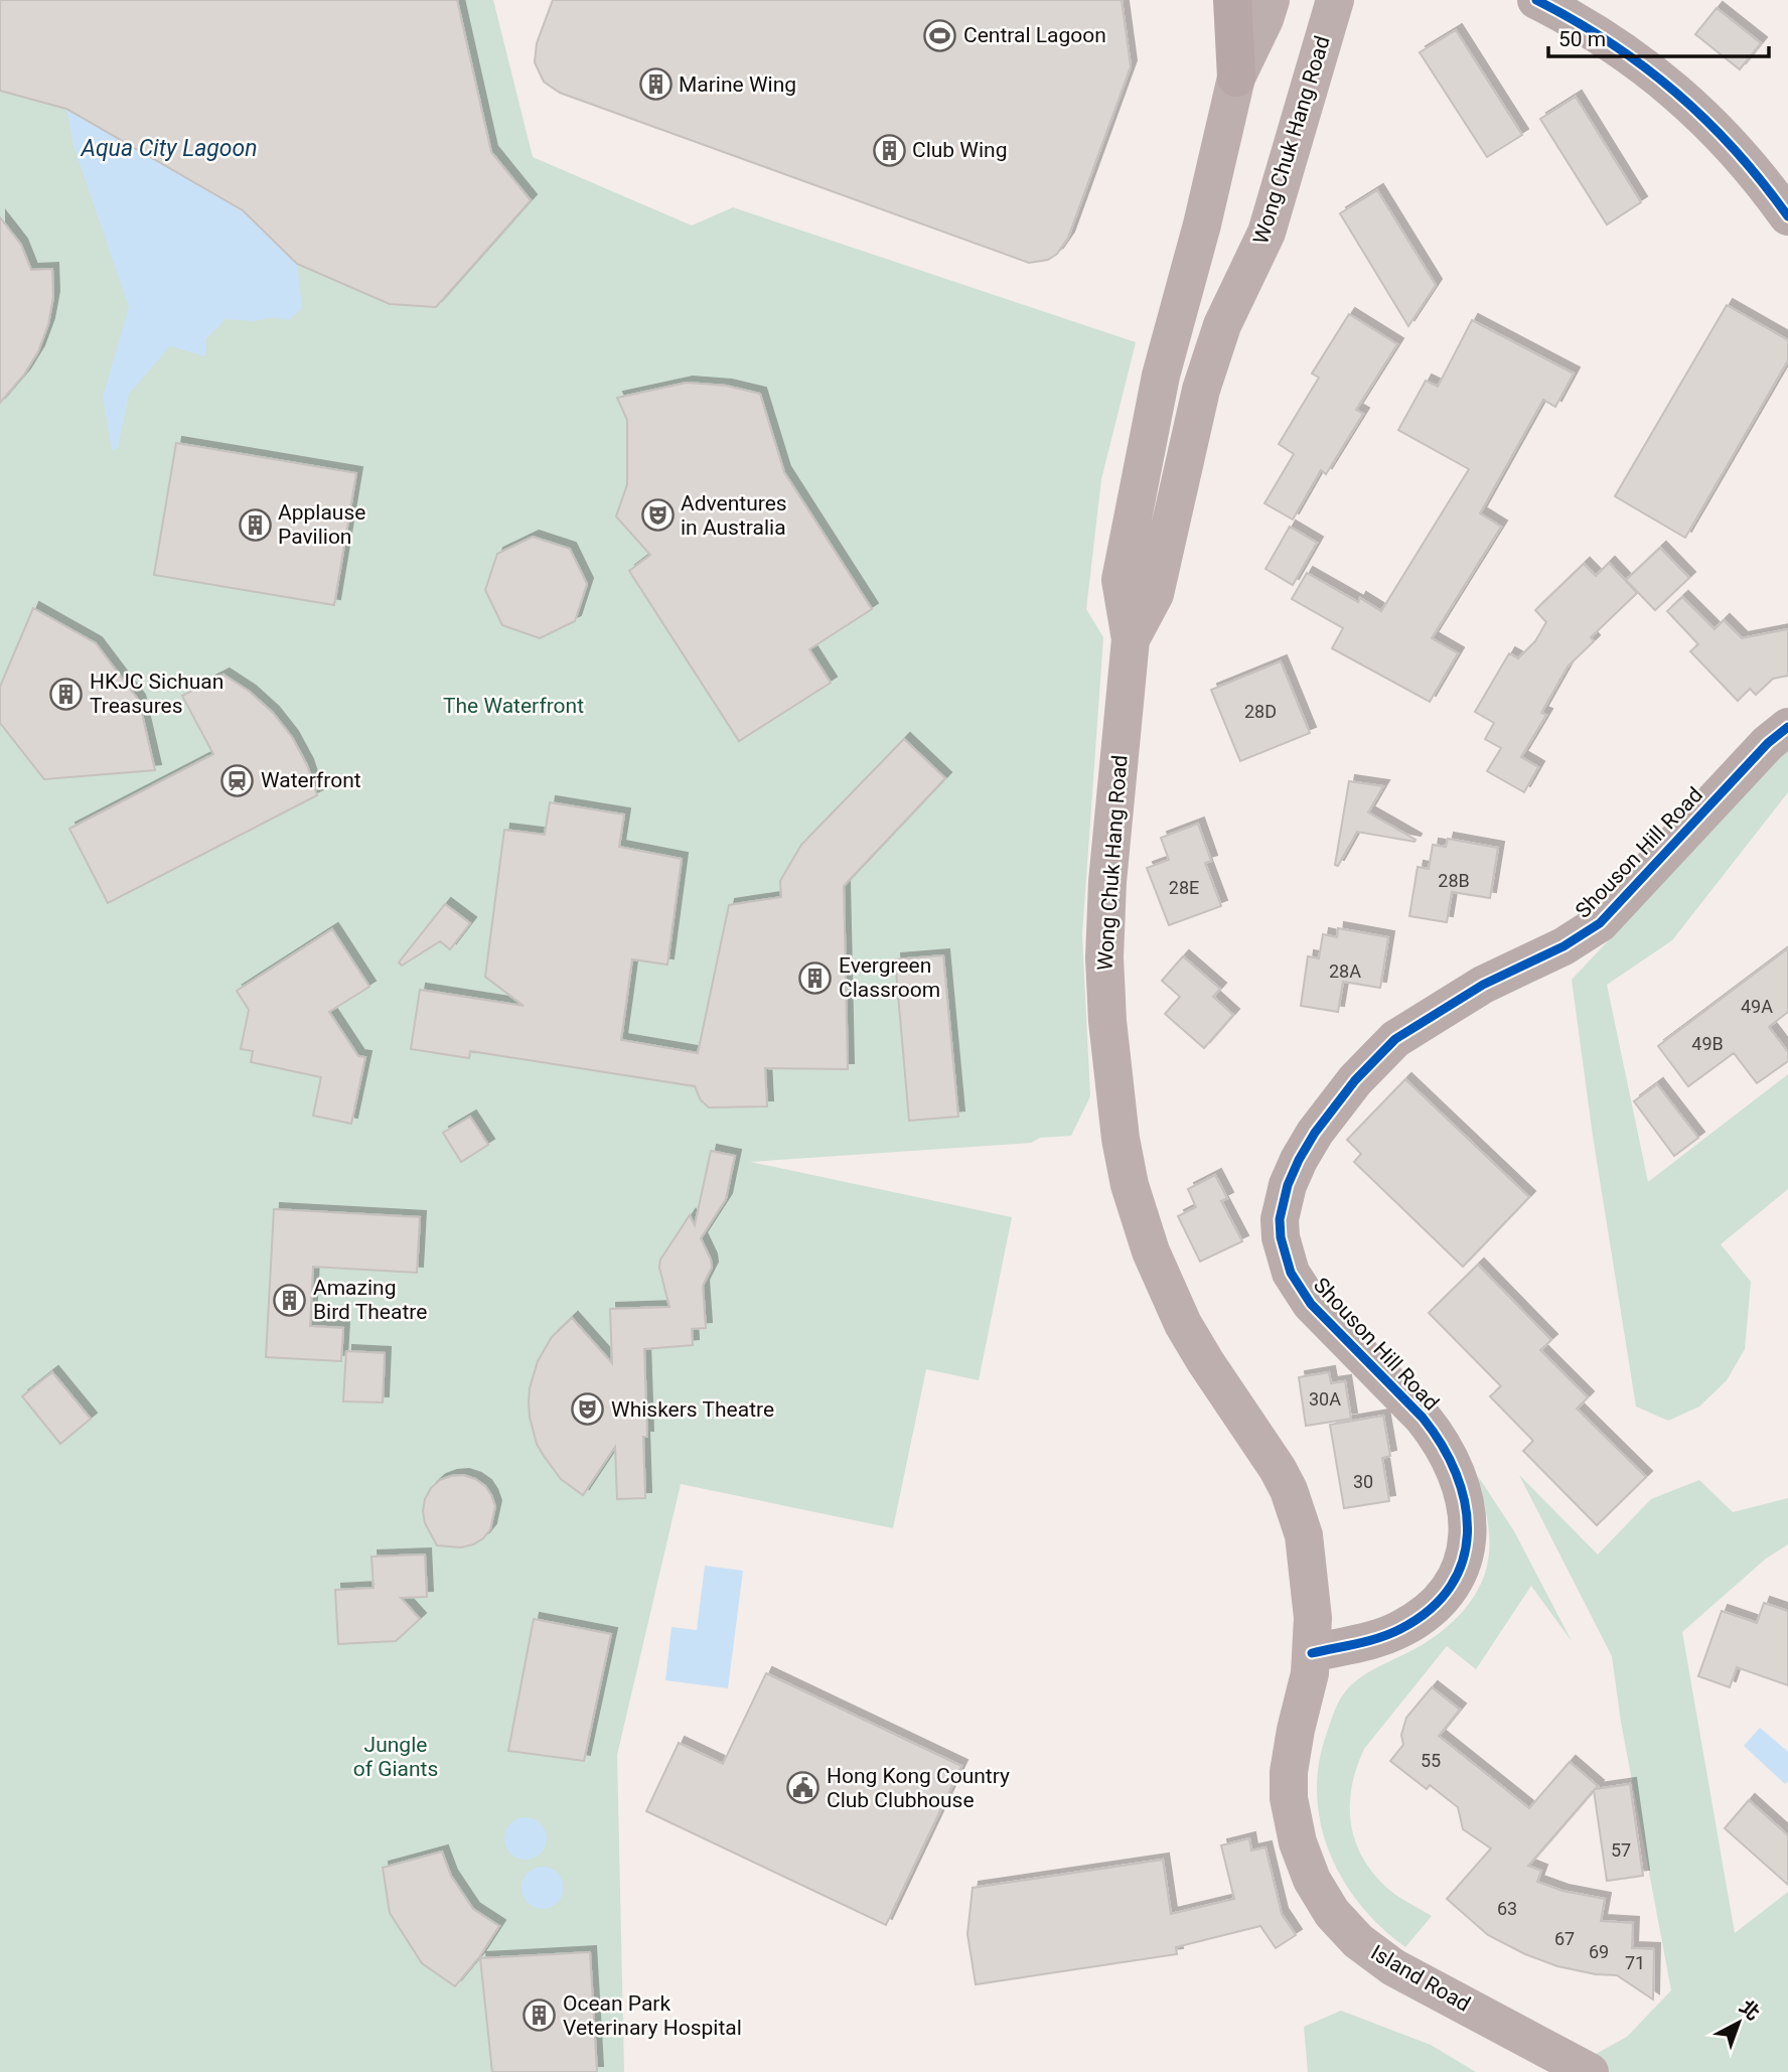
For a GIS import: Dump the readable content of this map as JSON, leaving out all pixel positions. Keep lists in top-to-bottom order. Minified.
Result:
{"streets":{"main road":["Wong Chuk Hang Road","Island Road"],"street":["Shouson Hill Road"]},"crossings":[["Wong Chuk Hang Road","Shouson Hill Road"],["Wong Chuk Hang Road","Island Road"],["Shouson Hill Road","Island Road"]],"water":["Aqua City Lagoon"],"parks":["The Waterfront","Jungle of Giants"],"places":{"sports":["Central Lagoon"],"building":["Marine Wing","Club Wing","Applause Pavilion","HKJC Sichuan Treasures","Evergreen Classroom","Amazing Bird Theatre","Ocean Park Veterinary Hospital"],"theatre":["Adventures in Australia","Whiskers Theatre"],"station":["Waterfront"],"public building":["Hong Kong Country Club Clubhouse"]},"house_numbers":["28D","28B","28E","28A","49A","49B","30A","30","55","57","63","67","69","71"],"scale_bar":"50 m","north":"top right"}
